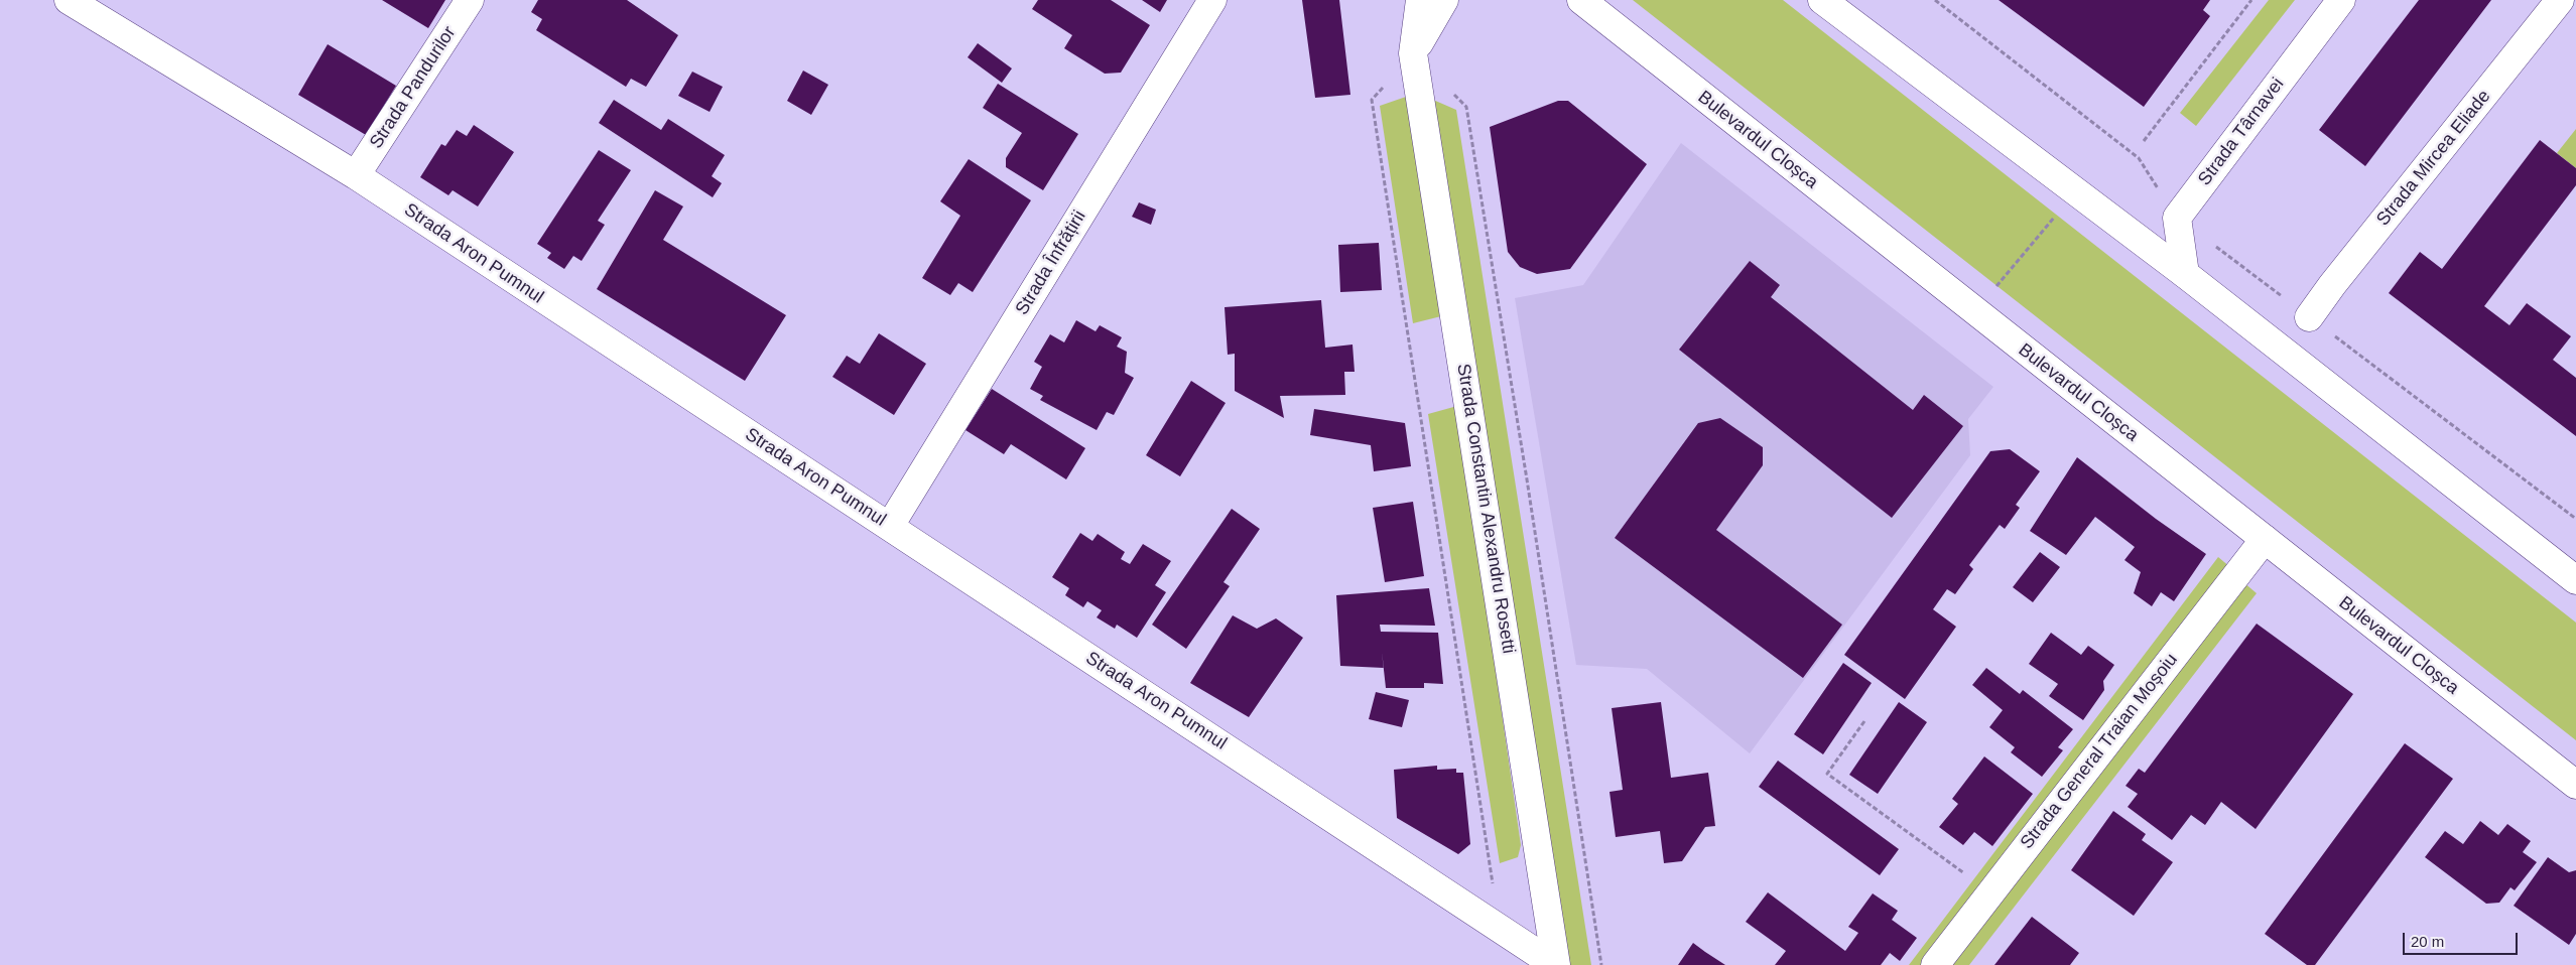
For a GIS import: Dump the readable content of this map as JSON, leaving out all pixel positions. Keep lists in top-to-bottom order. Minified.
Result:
{"streets":{"street":["Strada Pandurilor","Strada Târnavei","Bulevardul Cloșca","Strada Mircea Eliade","Strada Aron Pumnul","Strada Înfrățirii","Strada Constantin Alexandru Rosetti","Strada General Traian Moșoiu"]},"crossings":[["Strada Pandurilor","Strada Aron Pumnul"],["Bulevardul Cloșca","Strada General Traian Moșoiu"],["Strada Aron Pumnul","Strada Înfrățirii"],["Strada Aron Pumnul","Strada Constantin Alexandru Rosetti"]],"scale_bar":"20 m"}
